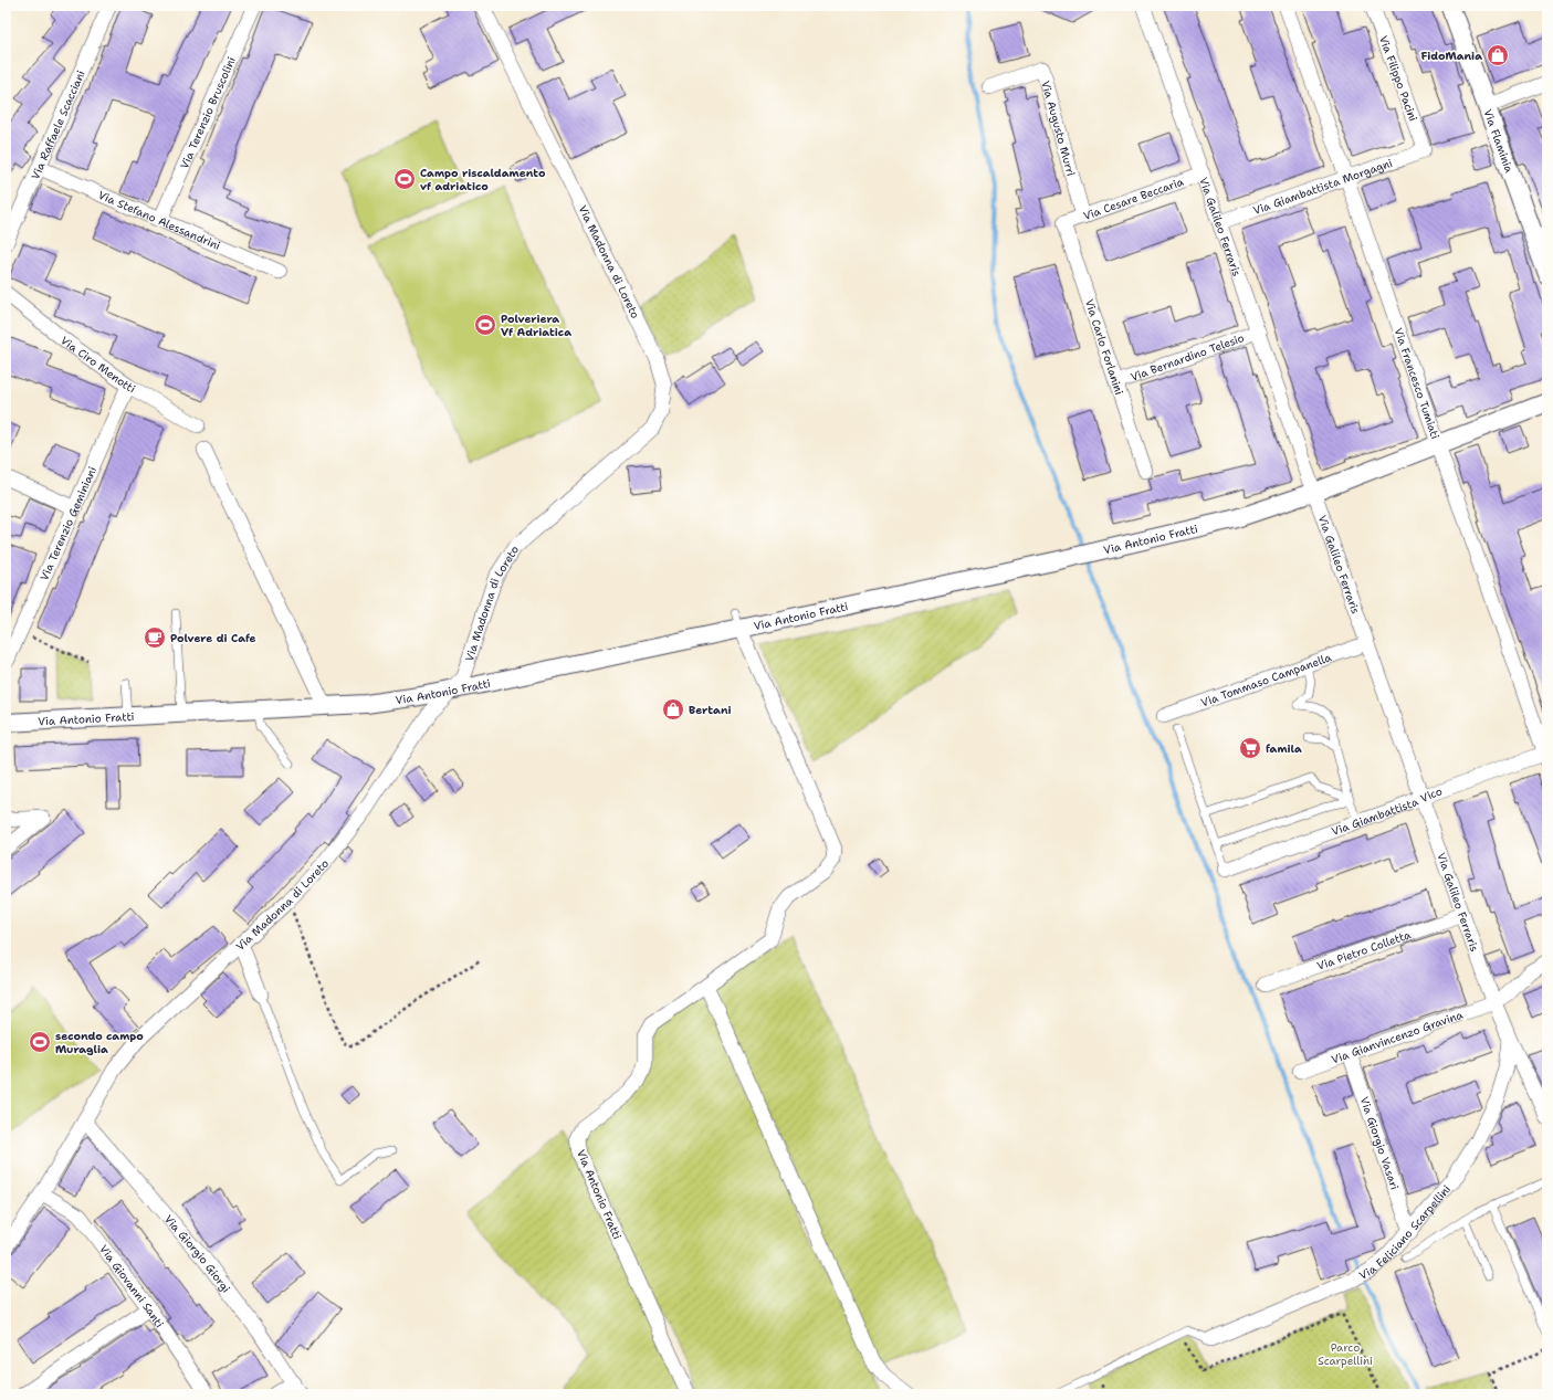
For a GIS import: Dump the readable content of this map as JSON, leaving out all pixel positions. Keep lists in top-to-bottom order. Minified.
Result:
{"streets":{"street":["Via Filippo Pacini","Via Terenzio Bruscolini","Via Raffaele Scacciani","Via Augusto Murri","Via Flaminia","Via Giambattista Morgagni","Via Cesare Beccaria","Via Stefano Alessandrini","Via Galileo Ferraris","Via Madonna di Loreto","Via Carlo Forlanini","Via Bernardino Telesio","Via Ciro Menotti","Via Francesco Tumiati","Via Terenzio Geminiani","Via Antonio Fratti","Via Tommaso Campanella","Via Giambattista Vico","Via Pietro Colletta","Via Gianvincenzo Gravina","Via Giorgio Vasari","Via Feliciano Scarpellini","Via Giorgio Giorgi","Via Giovanni Santi"]},"crossings":[["Via Filippo Pacini","Via Giambattista Morgagni"],["Via Terenzio Bruscolini","Via Stefano Alessandrini"],["Via Raffaele Scacciani","Via Stefano Alessandrini"],["Via Augusto Murri","Via Cesare Beccaria"],["Via Giambattista Morgagni","Via Galileo Ferraris"],["Via Giambattista Morgagni","Via Francesco Tumiati"],["Via Cesare Beccaria","Via Galileo Ferraris"],["Via Cesare Beccaria","Via Carlo Forlanini"],["Via Galileo Ferraris","Via Bernardino Telesio"],["Via Galileo Ferraris","Via Antonio Fratti"],["Via Galileo Ferraris","Via Tommaso Campanella"],["Via Galileo Ferraris","Via Giambattista Vico"],["Via Galileo Ferraris","Via Pietro Colletta"],["Via Galileo Ferraris","Via Gianvincenzo Gravina"],["Via Galileo Ferraris","Via Feliciano Scarpellini"],["Via Madonna di Loreto","Via Antonio Fratti"],["Via Madonna di Loreto","Via Giorgio Giorgi"],["Via Madonna di Loreto","Via Giovanni Santi"],["Via Carlo Forlanini","Via Bernardino Telesio"],["Via Ciro Menotti","Via Terenzio Geminiani"],["Via Francesco Tumiati","Via Antonio Fratti"],["Via Francesco Tumiati","Via Giambattista Vico"],["Via Gianvincenzo Gravina","Via Giorgio Vasari"],["Via Giorgio Vasari","Via Feliciano Scarpellini"]],"parks":["Parco Scarpellini"],"places":{"shop":["FidoMania","Bertani"],"sports":["Campo riscaldamento vf adriatico","Polveriera Vf Adriatica","secondo campo Muraglia"],"cafe":["Polvere di Cafe"],"supermarket":["famila"]}}
